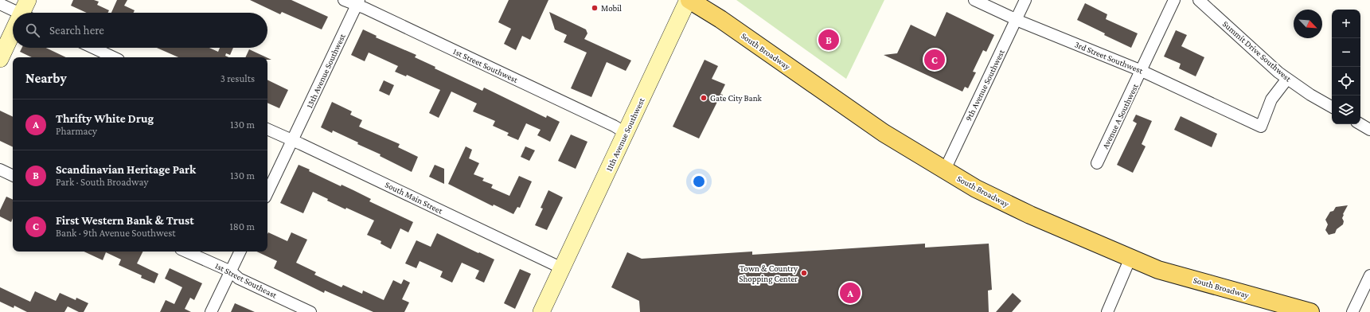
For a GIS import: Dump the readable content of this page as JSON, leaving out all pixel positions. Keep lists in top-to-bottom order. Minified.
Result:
{"streets":{"main road":["South Broadway"],"street":["Summit Drive Southwest","3rd Street Southwest","1st Street Southwest","13th Avenue Southwest","9th Avenue Southwest","Avenue A Southwest","11th Avenue Southwest","South Main Street","1st Street Southeast"]},"crossings":[["South Broadway","9th Avenue Southwest"],["South Broadway","11th Avenue Southwest"],["Summit Drive Southwest","3rd Street Southwest"],["3rd Street Southwest","9th Avenue Southwest"],["3rd Street Southwest","Avenue A Southwest"],["1st Street Southwest","13th Avenue Southwest"],["1st Street Southwest","11th Avenue Southwest"],["13th Avenue Southwest","South Main Street"],["11th Avenue Southwest","South Main Street"]],"places":["Mobil","Gate City Bank","Town & Country Shopping Center"],"north":"bottom right","page":{"map_buttons":["+","−"],"search":"Search here","pins":["B","C","A"],"heading":["Nearby","3 results"],"list":[{"mark":"A","name":"Thrifty White Drug","note":"Pharmacy","value":"130 m"},{"mark":"B","name":"Scandinavian Heritage Park","note":"Park · South Broadway","value":"130 m"},{"mark":"C","name":"First Western Bank & Trust","note":"Bank · 9th Avenue Southwest","value":"180 m"}]}}
